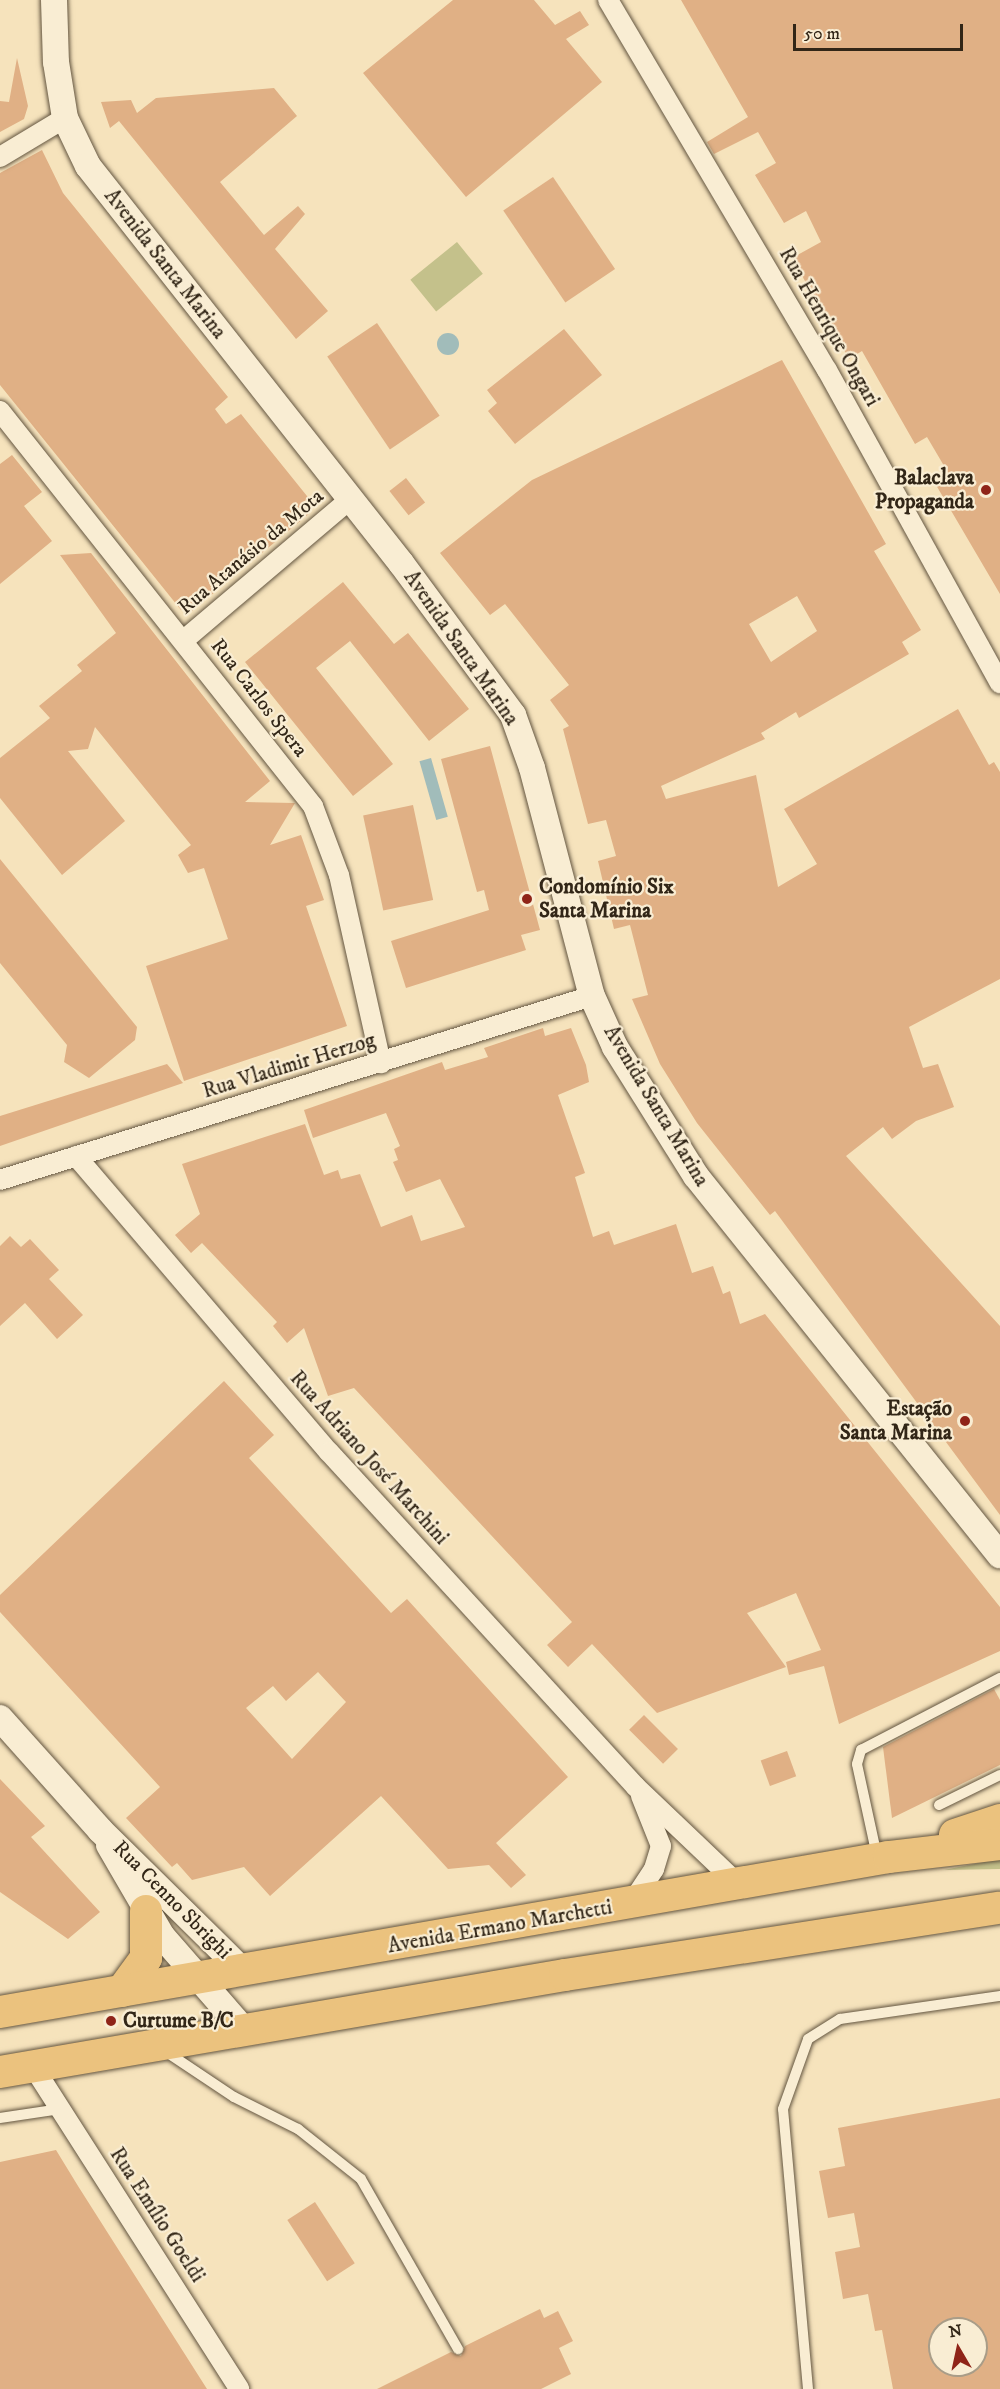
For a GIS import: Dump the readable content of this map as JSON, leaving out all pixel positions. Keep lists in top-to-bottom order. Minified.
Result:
{"streets":{"main road":["Avenida Ermano Marchetti"],"street":["Avenida Santa Marina","Rua Henrique Ongari","Rua Atanásio da Mota","Rua Carlos Spera","Rua Vladimir Herzog","Rua Adriano José Marchini","Rua Cenno Sbrighi","Rua Emílio Goeldi"]},"crossings":[["Avenida Santa Marina","Rua Atanásio da Mota"],["Avenida Santa Marina","Rua Vladimir Herzog"],["Rua Atanásio da Mota","Rua Carlos Spera"],["Rua Carlos Spera","Rua Vladimir Herzog"],["Rua Vladimir Herzog","Rua Adriano José Marchini"],["Rua Adriano José Marchini","Avenida Ermano Marchetti"],["Rua Cenno Sbrighi","Avenida Ermano Marchetti"]],"places":["Balaclava Propaganda","Condomínio Six Santa Marina","Estação Santa Marina","Curtume B/C"],"scale_bar":"50 m","north":"top"}
